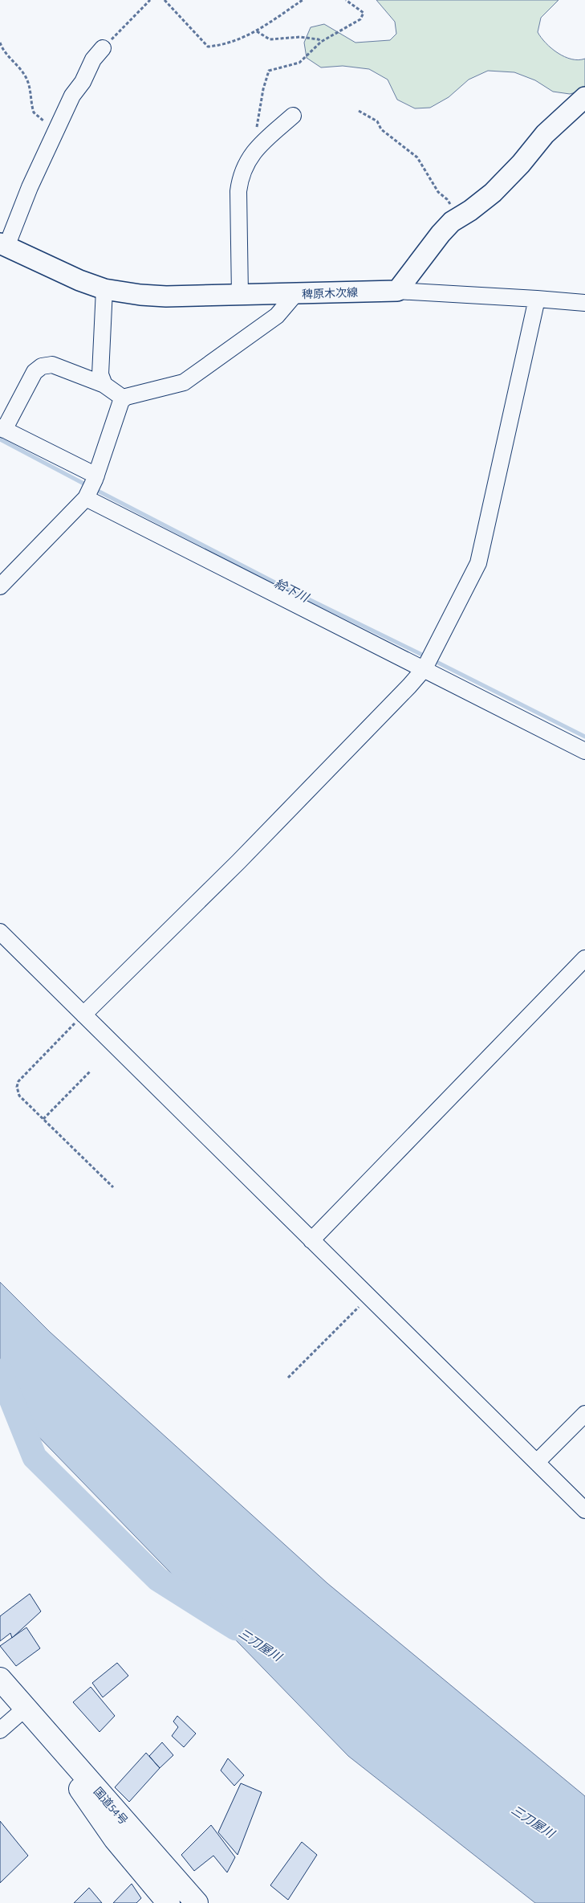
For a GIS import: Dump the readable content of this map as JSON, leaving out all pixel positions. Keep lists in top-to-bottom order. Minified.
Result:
{"streets":{"highway":["国道54号"],"main road":["稗原木次線"]},"water":["給下川","三刀屋川"]}
